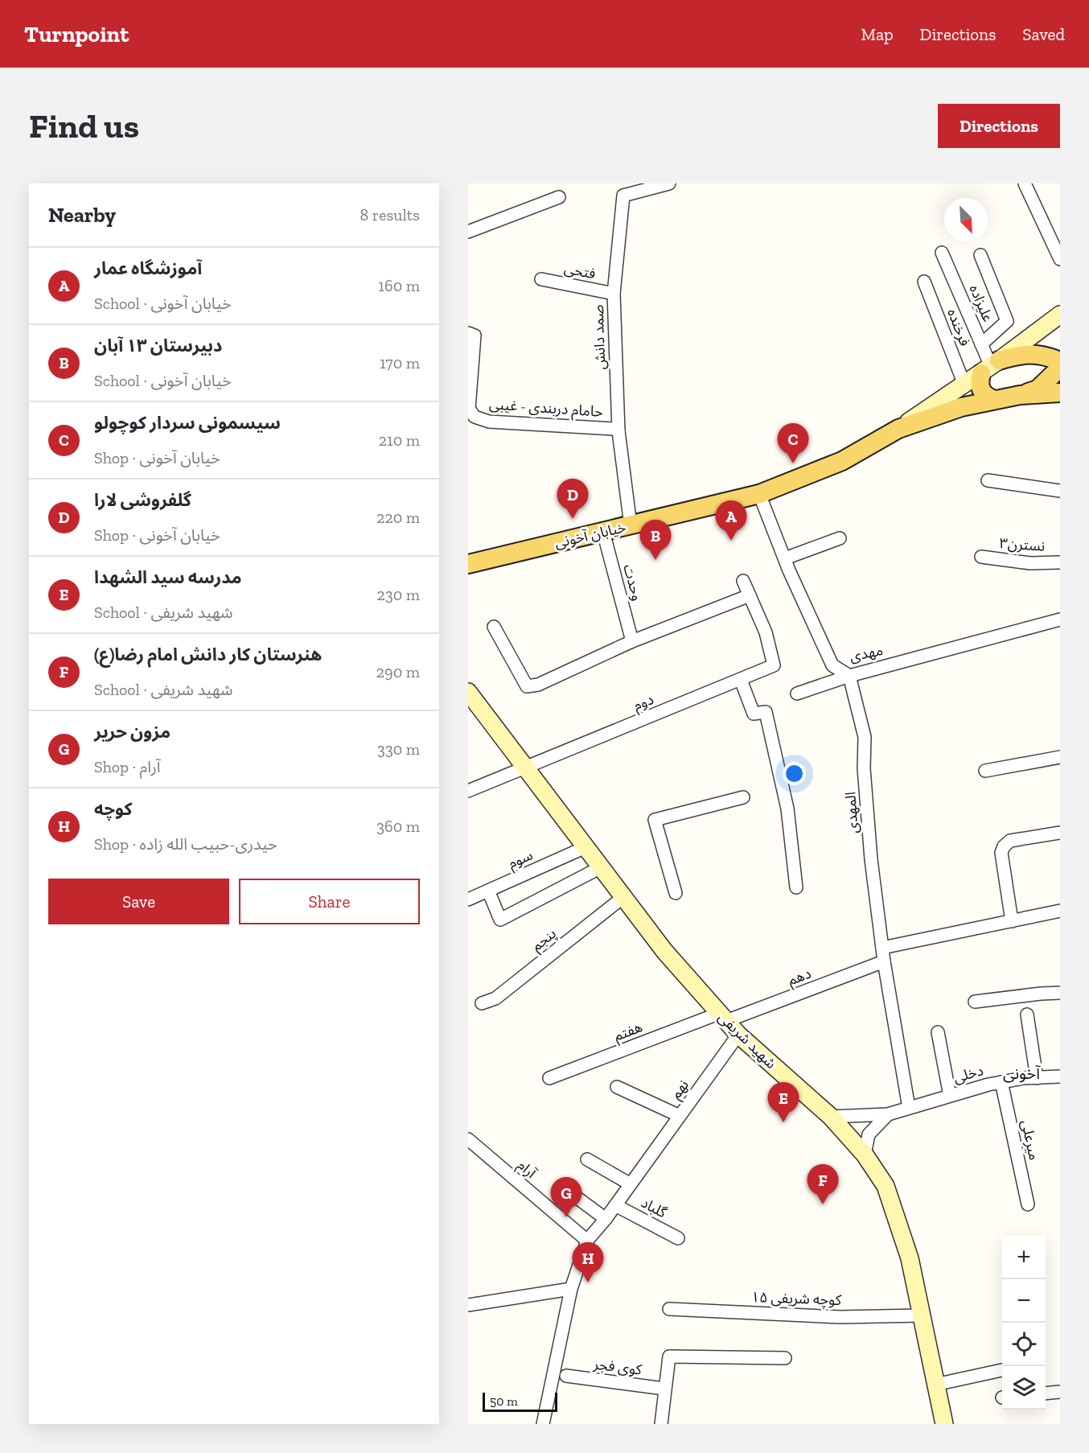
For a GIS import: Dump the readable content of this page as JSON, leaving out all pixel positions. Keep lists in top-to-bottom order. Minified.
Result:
{"streets":{"main road":["خیابان آخونی","شهید شریفی"],"street":["فتحی","علیزاده","فرخنده","صمد دانش","حامام دربندی - غیبی","نسترن۳","وحدت","مهدی","دوم","المهدی","سوم","پنجم","دهم","هفتم","دخلی","نهم","میرعلی","آرام","گلباد","کوچه شریفی ۱۵","کوی فجر"]},"crossings":[["فتحی","صمد دانش"],["صمد دانش","حامام دربندی - غیبی"],["صمد دانش","خیابان آخونی"],["خیابان آخونی","وحدت"],["خیابان آخونی","مهدی"],["مهدی","المهدی"],["دوم","شهید شریفی"],["المهدی","دهم"],["المهدی","دخلی"],["سوم","شهید شریفی"],["پنجم","شهید شریفی"],["دهم","هفتم"],["دهم","شهید شریفی"],["هفتم","شهید شریفی"],["شهید شریفی","نهم"],["شهید شریفی","کوچه شریفی ۱۵"],["دخلی","میرعلی"],["نهم","آرام"],["نهم","گلباد"]],"districts":["آخونی"],"scale_bar":"50 m","north":"bottom right","page":{"header":"Turnpoint","nav":["Map","Directions","Saved"],"buttons":["Directions",["Save","Share"]],"title":"Find us","heading":["Nearby","8 results"],"list":[{"mark":"A","name":"آموزشگاه عمار","note":"School · خیابان آخونی","value":"160 m"},{"mark":"B","name":"دبیرستان ۱۳ آبان","note":"School · خیابان آخونی","value":"170 m"},{"mark":"C","name":"سیسمونی سردار کوچولو","note":"Shop · خیابان آخونی","value":"210 m"},{"mark":"D","name":"گلفروشی لارا","note":"Shop · خیابان آخونی","value":"220 m"},{"mark":"E","name":"مدرسه سید الشهدا","note":"School · شهید شریفی","value":"230 m"},{"mark":"F","name":"هنرستان کار دانش امام رضا(ع)","note":"School · شهید شریفی","value":"290 m"},{"mark":"G","name":"مزون حریر","note":"Shop · آرام","value":"330 m"},{"mark":"H","name":"کوچه","note":"Shop · حیدری-حبیب الله زاده","value":"360 m"}],"pins":["C","D","A","B","E","F","G","H"],"map_buttons":["+","−"],"scale":"50 m"}}
